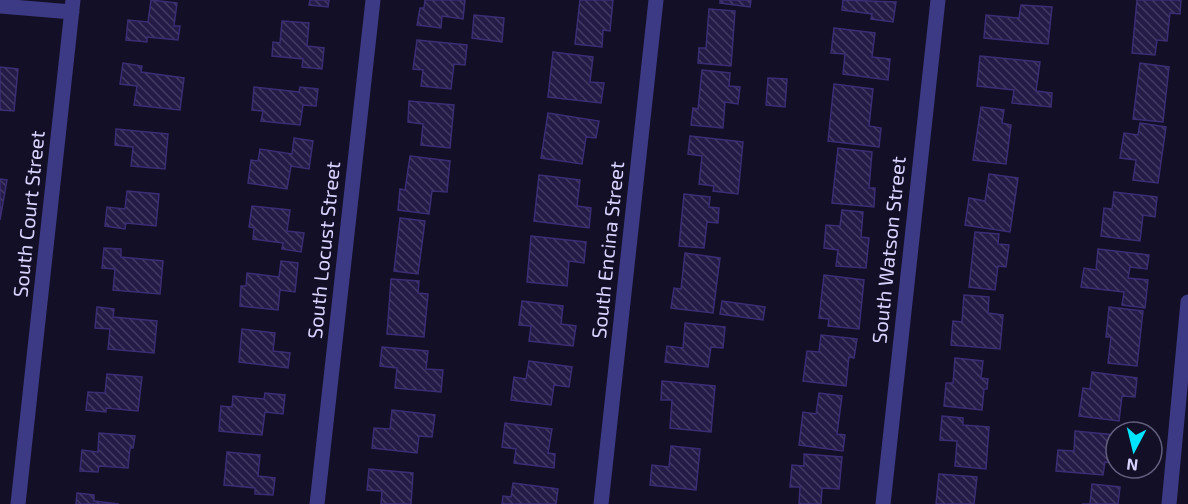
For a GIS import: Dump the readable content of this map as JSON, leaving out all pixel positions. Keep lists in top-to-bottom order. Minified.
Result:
{"streets":{"street":["South Court Street","South Locust Street","South Encina Street","South Watson Street"]},"north":"bottom"}
